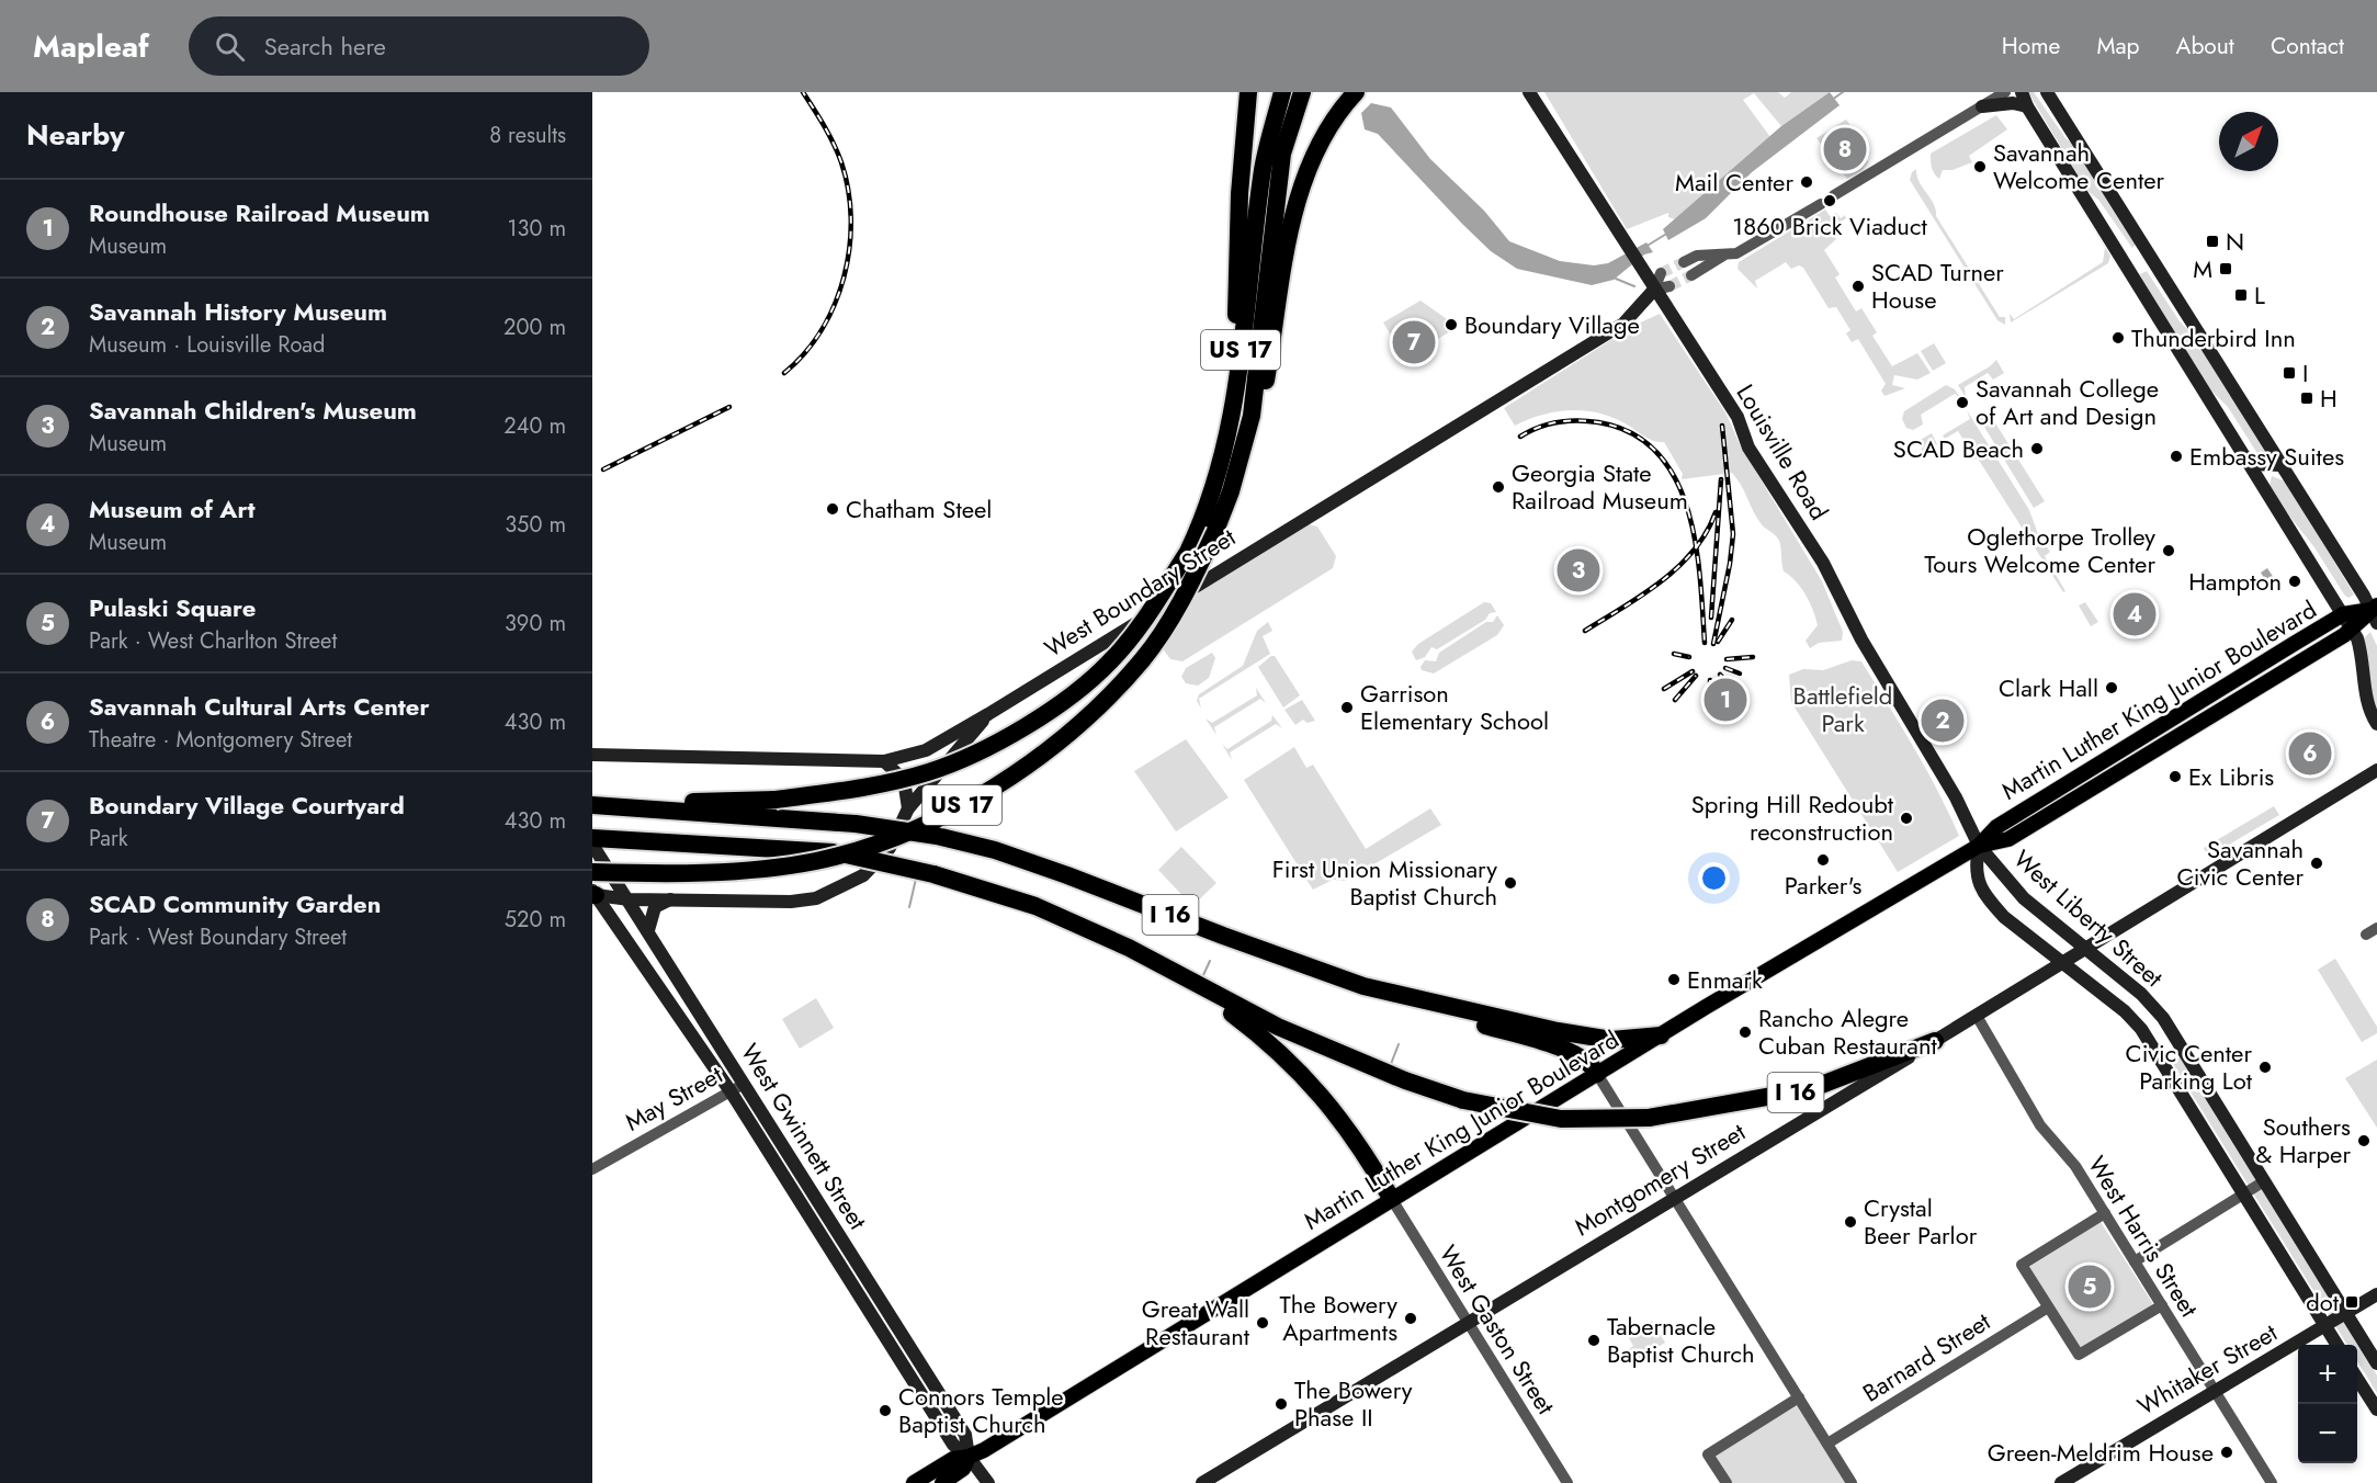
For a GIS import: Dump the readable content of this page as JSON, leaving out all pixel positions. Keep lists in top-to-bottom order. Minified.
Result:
{"streets":{"highway":["US 17","I 16"],"main road":["Louisville Road","West Boundary Street","Martin Luther King Junior Boulevard","West Liberty Street","West Gwinnett Street","Montgomery Street","Whitaker Street"],"street":["May Street","West Harris Street","West Gaston Street","Barnard Street"]},"crossings":[["US 17","I 16"],["Louisville Road","West Boundary Street"],["Louisville Road","Martin Luther King Junior Boulevard"],["Louisville Road","West Liberty Street"],["Martin Luther King Junior Boulevard","I 16"],["Martin Luther King Junior Boulevard","West Liberty Street"],["Martin Luther King Junior Boulevard","West Gwinnett Street"],["Martin Luther King Junior Boulevard","West Gaston Street"],["I 16","Montgomery Street"],["West Liberty Street","Montgomery Street"],["West Liberty Street","Whitaker Street"],["May Street","West Gwinnett Street"],["Montgomery Street","West Harris Street"],["Montgomery Street","West Gaston Street"],["West Harris Street","Whitaker Street"]],"parks":["Battlefield Park"],"places":{"other":["Savannah Welcome Center","Mail Center","1860 Brick Viaduct","SCAD Turner House","Boundary Village","Thunderbird Inn","Savannah College of Art and Design","SCAD Beach","Embassy Suites","Georgia State Railroad Museum","Chatham Steel","Oglethorpe Trolley Tours Welcome Center","Hampton","Clark Hall","Garrison Elementary School","Ex Libris","Spring Hill Redoubt reconstruction","Parker's","Savannah Civic Center","First Union Missionary Baptist Church","Enmark","Rancho Alegre Cuban Restaurant","Civic Center Parking Lot","Southers & Harper","Crystal Beer Parlor","The Bowery Apartments","Great Wall Restaurant","Tabernacle Baptist Church","The Bowery Phase II","Connors Temple Baptist Church","Green-Meldrim House"],"transit":["N","M","L","I","H","dot"]},"north":"top right","page":{"header":"Mapleaf","search":"Search here","nav":["Home","Map","About","Contact"],"heading":["Nearby","8 results"],"pins":["8","7","3","4","1","2","6","5"],"list":[{"mark":"1","name":"Roundhouse Railroad Museum","note":"Museum","value":"130 m"},{"mark":"2","name":"Savannah History Museum","note":"Museum · Louisville Road","value":"200 m"},{"mark":"3","name":"Savannah Children's Museum","note":"Museum","value":"240 m"},{"mark":"4","name":"Museum of Art","note":"Museum","value":"350 m"},{"mark":"5","name":"Pulaski Square","note":"Park · West Charlton Street","value":"390 m"},{"mark":"6","name":"Savannah Cultural Arts Center","note":"Theatre · Montgomery Street","value":"430 m"},{"mark":"7","name":"Boundary Village Courtyard","note":"Park","value":"430 m"},{"mark":"8","name":"SCAD Community Garden","note":"Park · West Boundary Street","value":"520 m"}],"map_buttons":["+","−"]}}
